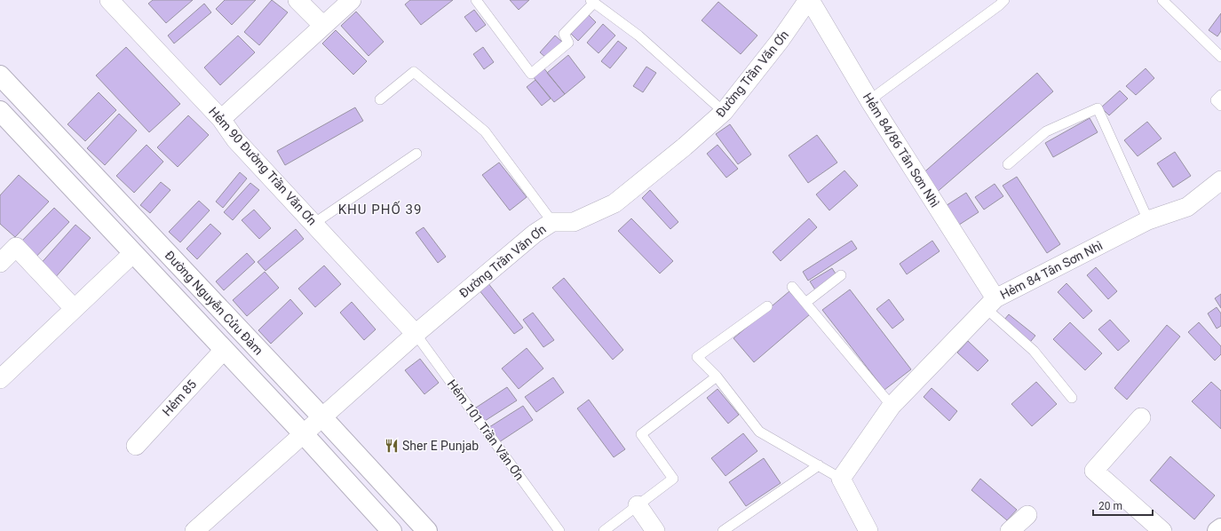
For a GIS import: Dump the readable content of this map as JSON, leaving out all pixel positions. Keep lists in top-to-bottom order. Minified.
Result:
{"streets":{"street":["Đường Trần Văn Ơn","Hẻm 84/86 Tân Sơn Nhì","Hẻm 90 Đường Trần Văn Ơn","Hẻm 84 Tân Sơn Nhì","Đường Nguyễn Cửu Đàm","Hẻm 85"],"lane":["Hẻm 101 Trần Văn Ơn"]},"crossings":[["Đường Trần Văn Ơn","Hẻm 84/86 Tân Sơn Nhì"],["Đường Trần Văn Ơn","Hẻm 90 Đường Trần Văn Ơn"],["Đường Trần Văn Ơn","Đường Nguyễn Cửu Đàm"],["Đường Trần Văn Ơn","Hẻm 101 Trần Văn Ơn"],["Hẻm 84/86 Tân Sơn Nhì","Hẻm 84 Tân Sơn Nhì"],["Hẻm 90 Đường Trần Văn Ơn","Hẻm 101 Trần Văn Ơn"],["Đường Nguyễn Cửu Đàm","Hẻm 85"]],"districts":["KHU PHỐ 39"],"places":{"restaurant":["Sher E Punjab"]},"scale_bar":"20 m"}
